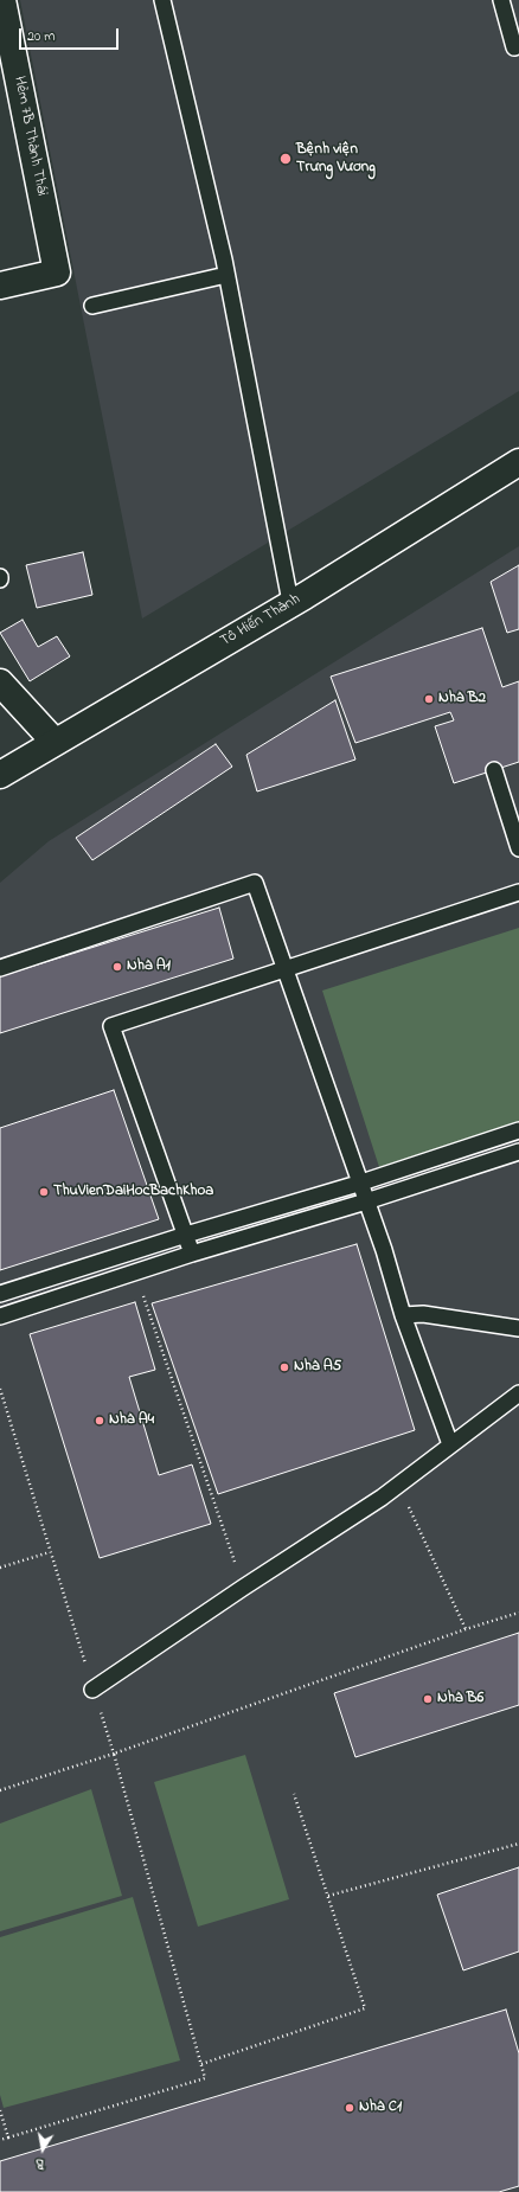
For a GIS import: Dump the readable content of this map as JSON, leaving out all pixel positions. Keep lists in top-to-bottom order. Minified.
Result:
{"streets":{"main road":["Hẻm 7B Thành Thái","Tô Hiến Thành"]},"places":["Bệnh viện Trưng Vương","Nhà B2","Nhà A1","ThuVienDaiHocBachKhoa","Nhà A5","Nhà A4","Nhà B6","Nhà C1"],"scale_bar":"20 m","north":"bottom"}
